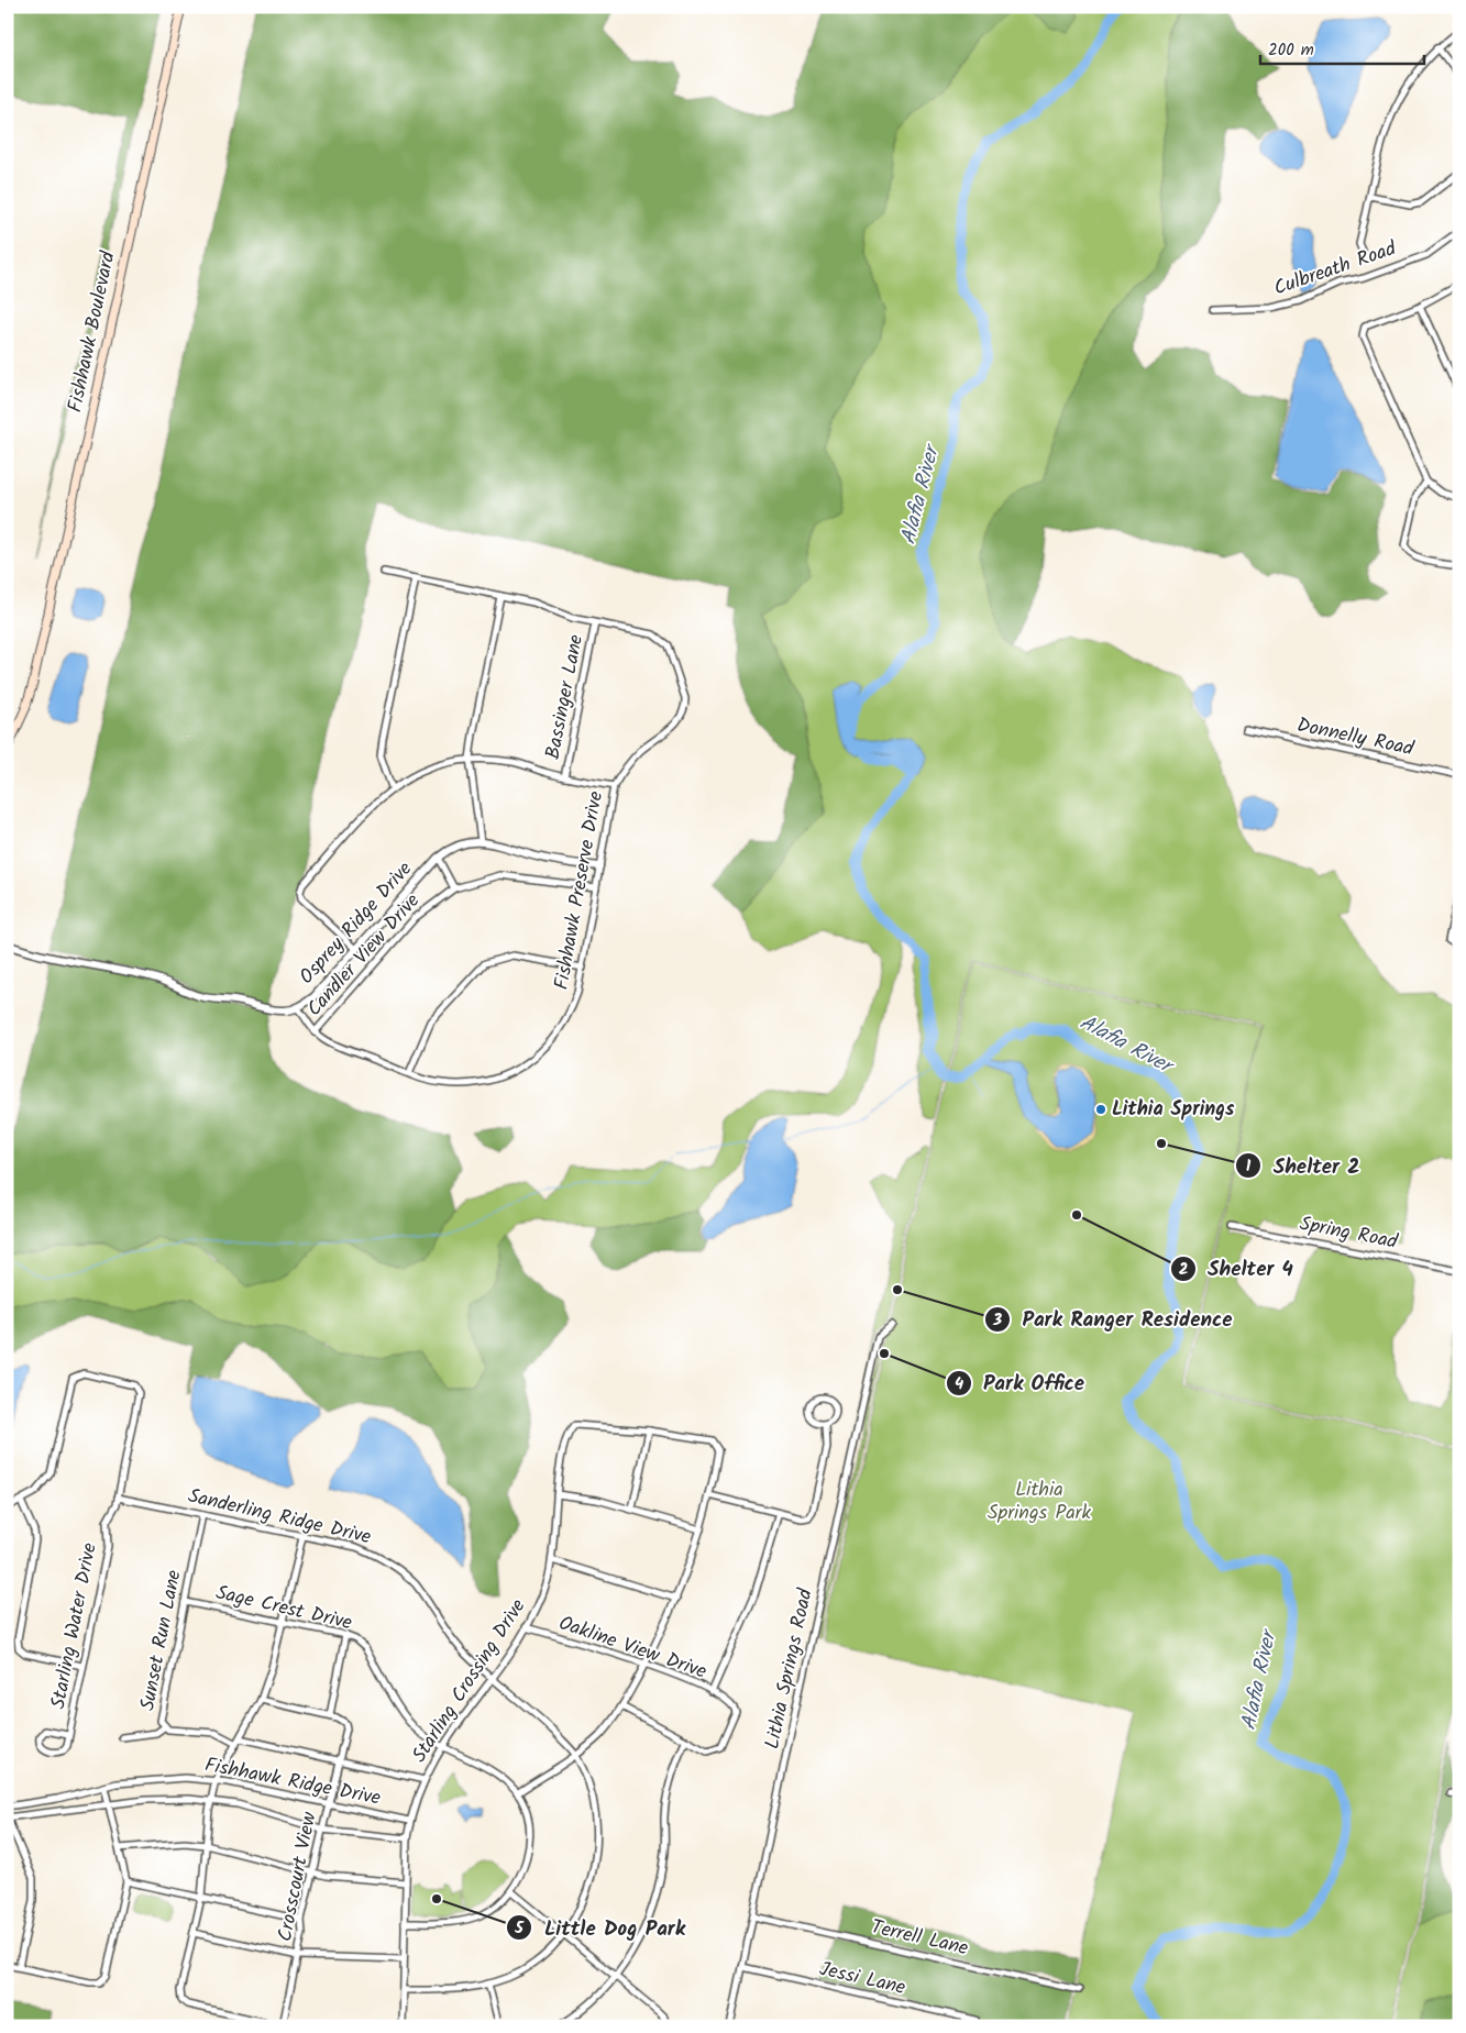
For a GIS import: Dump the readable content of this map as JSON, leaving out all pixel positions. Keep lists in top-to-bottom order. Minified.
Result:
{"streets":{"main road":["Fishhawk Boulevard"],"street":["Culbreath Road","Bassinger Lane","Donnelly Road","Fishhawk Preserve Drive","Osprey Ridge Drive","Candler View Drive","Spring Road","Sanderling Ridge Drive","Sage Crest Drive","Starling Water Drive","Sunset Run Lane","Oakline View Drive","Lithia Springs Road","Starling Crossing Drive","Fishhawk Ridge Drive","Crosscourt View","Terrell Lane","Jessi Lane"]},"crossings":[["Bassinger Lane","Fishhawk Preserve Drive"],["Fishhawk Preserve Drive","Osprey Ridge Drive"],["Fishhawk Preserve Drive","Candler View Drive"],["Sanderling Ridge Drive","Starling Water Drive"],["Sanderling Ridge Drive","Sunset Run Lane"],["Sanderling Ridge Drive","Starling Crossing Drive"],["Sage Crest Drive","Sunset Run Lane"],["Sage Crest Drive","Starling Crossing Drive"],["Sunset Run Lane","Starling Crossing Drive"],["Sunset Run Lane","Crosscourt View"],["Oakline View Drive","Starling Crossing Drive"],["Lithia Springs Road","Terrell Lane"],["Lithia Springs Road","Jessi Lane"],["Starling Crossing Drive","Fishhawk Ridge Drive"],["Fishhawk Ridge Drive","Crosscourt View"]],"water":["Alafia River"],"parks":["Lithia Springs Park"],"places":["Lithia Springs","Shelter 2","Shelter 4","Park Ranger Residence","Park Office","Little Dog Park"],"scale_bar":"200 m"}
